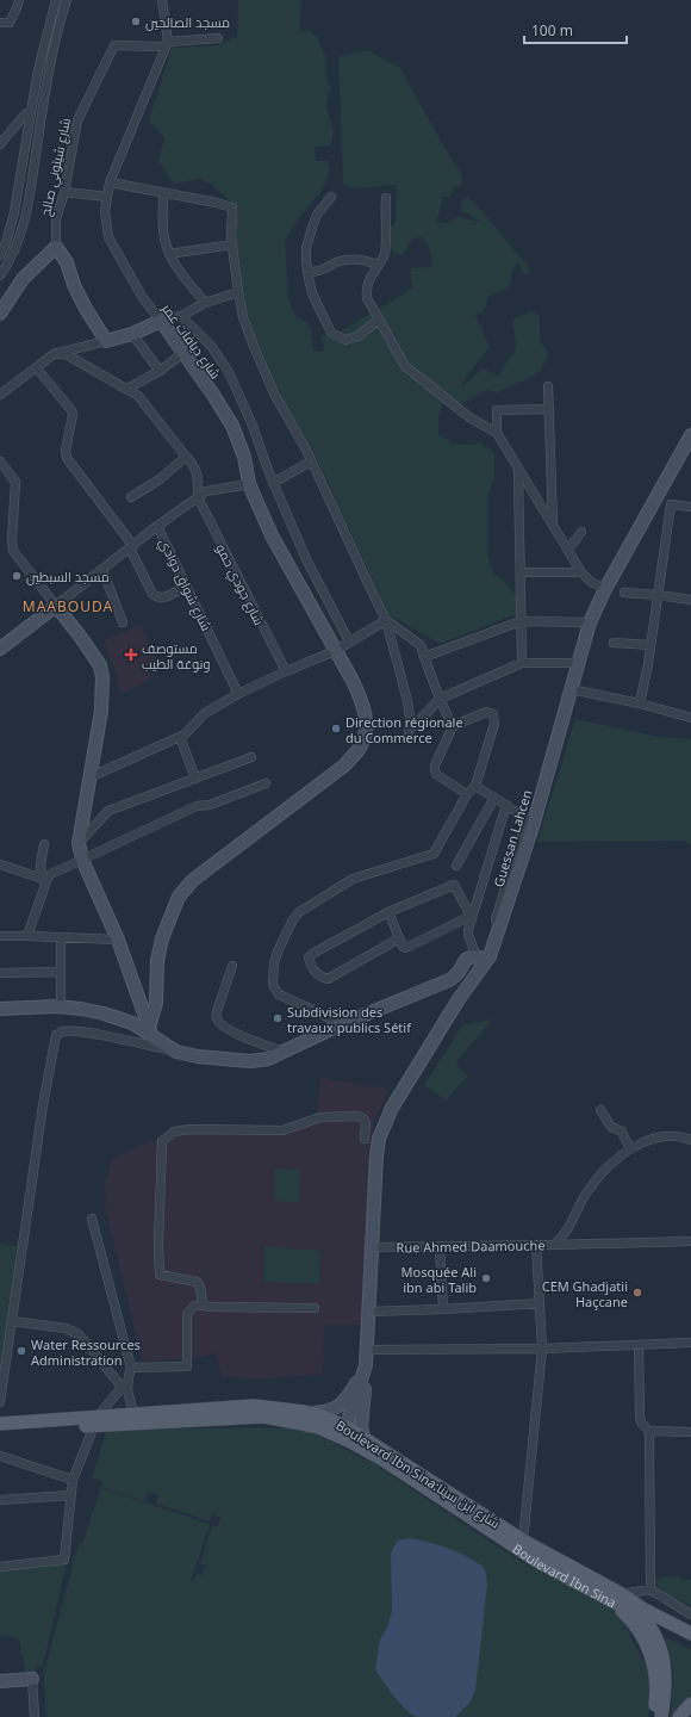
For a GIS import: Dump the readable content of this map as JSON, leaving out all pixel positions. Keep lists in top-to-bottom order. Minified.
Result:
{"streets":{"main road":["Boulevard Ibn Sina:شارع ابن سينا","Boulevard Ibn Sina"],"street":["شارع شيتوني صالح","شارع ديافات عمر","شارع شواق دوادي","شارع جودي حمو","Guessan Lahcen","Rue Ahmed Daamouche"]},"crossings":[["شارع شيتوني صالح","شارع ديافات عمر"],["Guessan Lahcen","Rue Ahmed Daamouche"],["Boulevard Ibn Sina:شارع ابن سينا","Boulevard Ibn Sina"]],"districts":["MAABOUDA"],"places":{"other":["مسجد الصالحين","مسجد السبطين","Direction régionale du Commerce","Subdivision des travaux publics Sétif","Mosquée Ali ibn abi Talib","CEM Ghadjatii Haçcane","Water Ressources Administration"],"health":["مستوصف ونوغة الطيب"]},"scale_bar":"100 m"}
